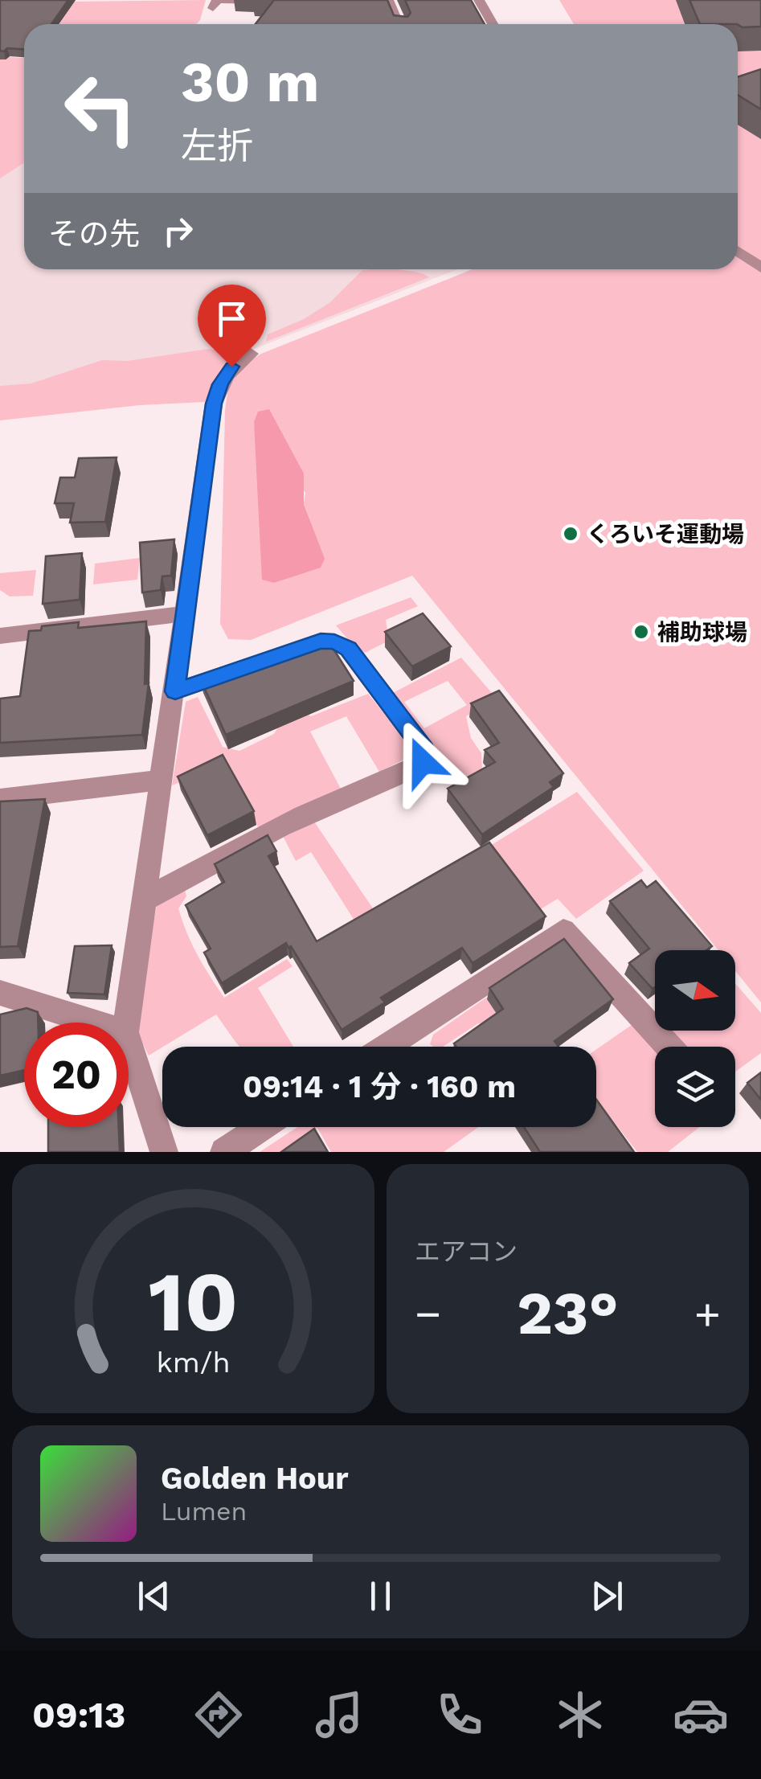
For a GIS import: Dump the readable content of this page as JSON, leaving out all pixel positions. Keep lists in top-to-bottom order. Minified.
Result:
{"places":["くろいそ運動場","補助球場"],"north":"right","page":{"turn":["30 m","左折"],"then":"その先","limit":"20","trip":"09:14 · 1 分 · 160 m","tile":"エアコン","heat":["−","23°","+"],"song":["Golden Hour","Lumen"],"tabs":"09:13","gauge":["10","km/h"]}}
